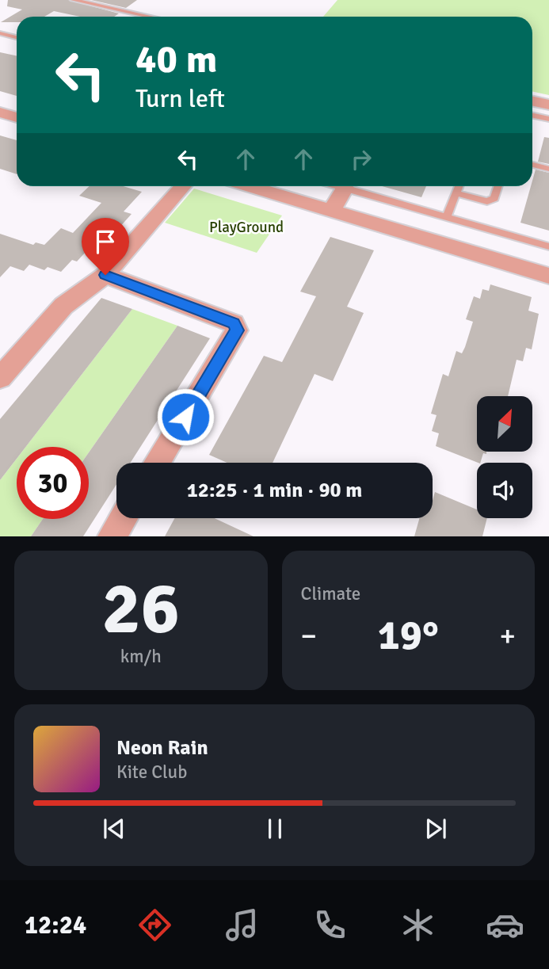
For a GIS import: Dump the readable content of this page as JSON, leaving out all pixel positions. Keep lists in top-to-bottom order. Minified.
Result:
{"parks":["PlayGround"],"north":"top right","page":{"turn":["40 m","Turn left"],"limit":"30","trip":"12:25 · 1 min · 90 m","tile":[["26","km/h"],"Climate"],"heat":["−","19°","+"],"song":["Neon Rain","Kite Club"],"tabs":"12:24"}}
